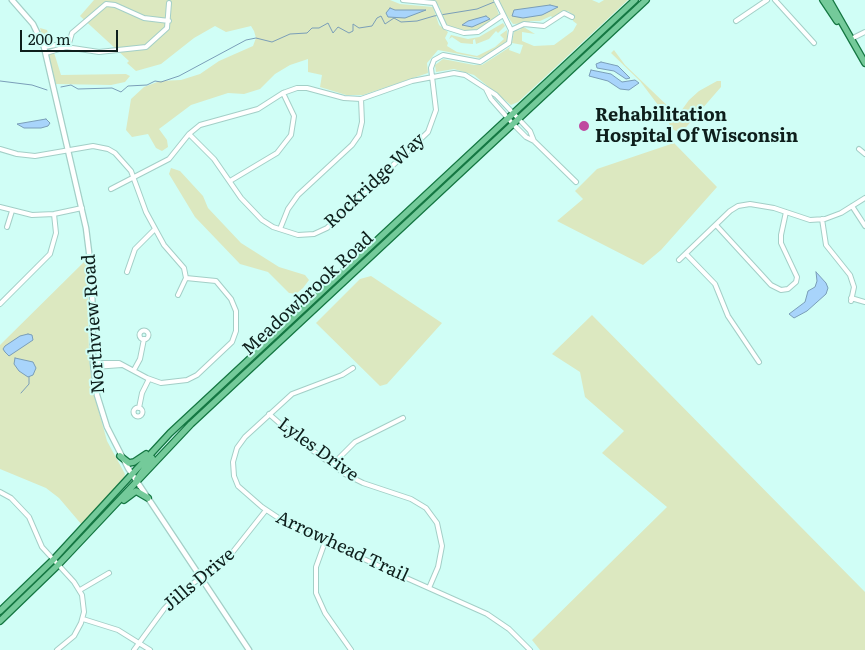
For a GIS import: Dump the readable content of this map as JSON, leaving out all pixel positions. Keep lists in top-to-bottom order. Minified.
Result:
{"streets":{"main road":["Meadowbrook Road"],"street":["Rockridge Way","Northview Road","Lyles Drive","Arrowhead Trail","Jills Drive"]},"crossings":[["Meadowbrook Road","Northview Road"],["Northview Road","Jills Drive"],["Lyles Drive","Arrowhead Trail"],["Arrowhead Trail","Jills Drive"]],"places":["Rehabilitation Hospital Of Wisconsin"],"scale_bar":"200 m"}
